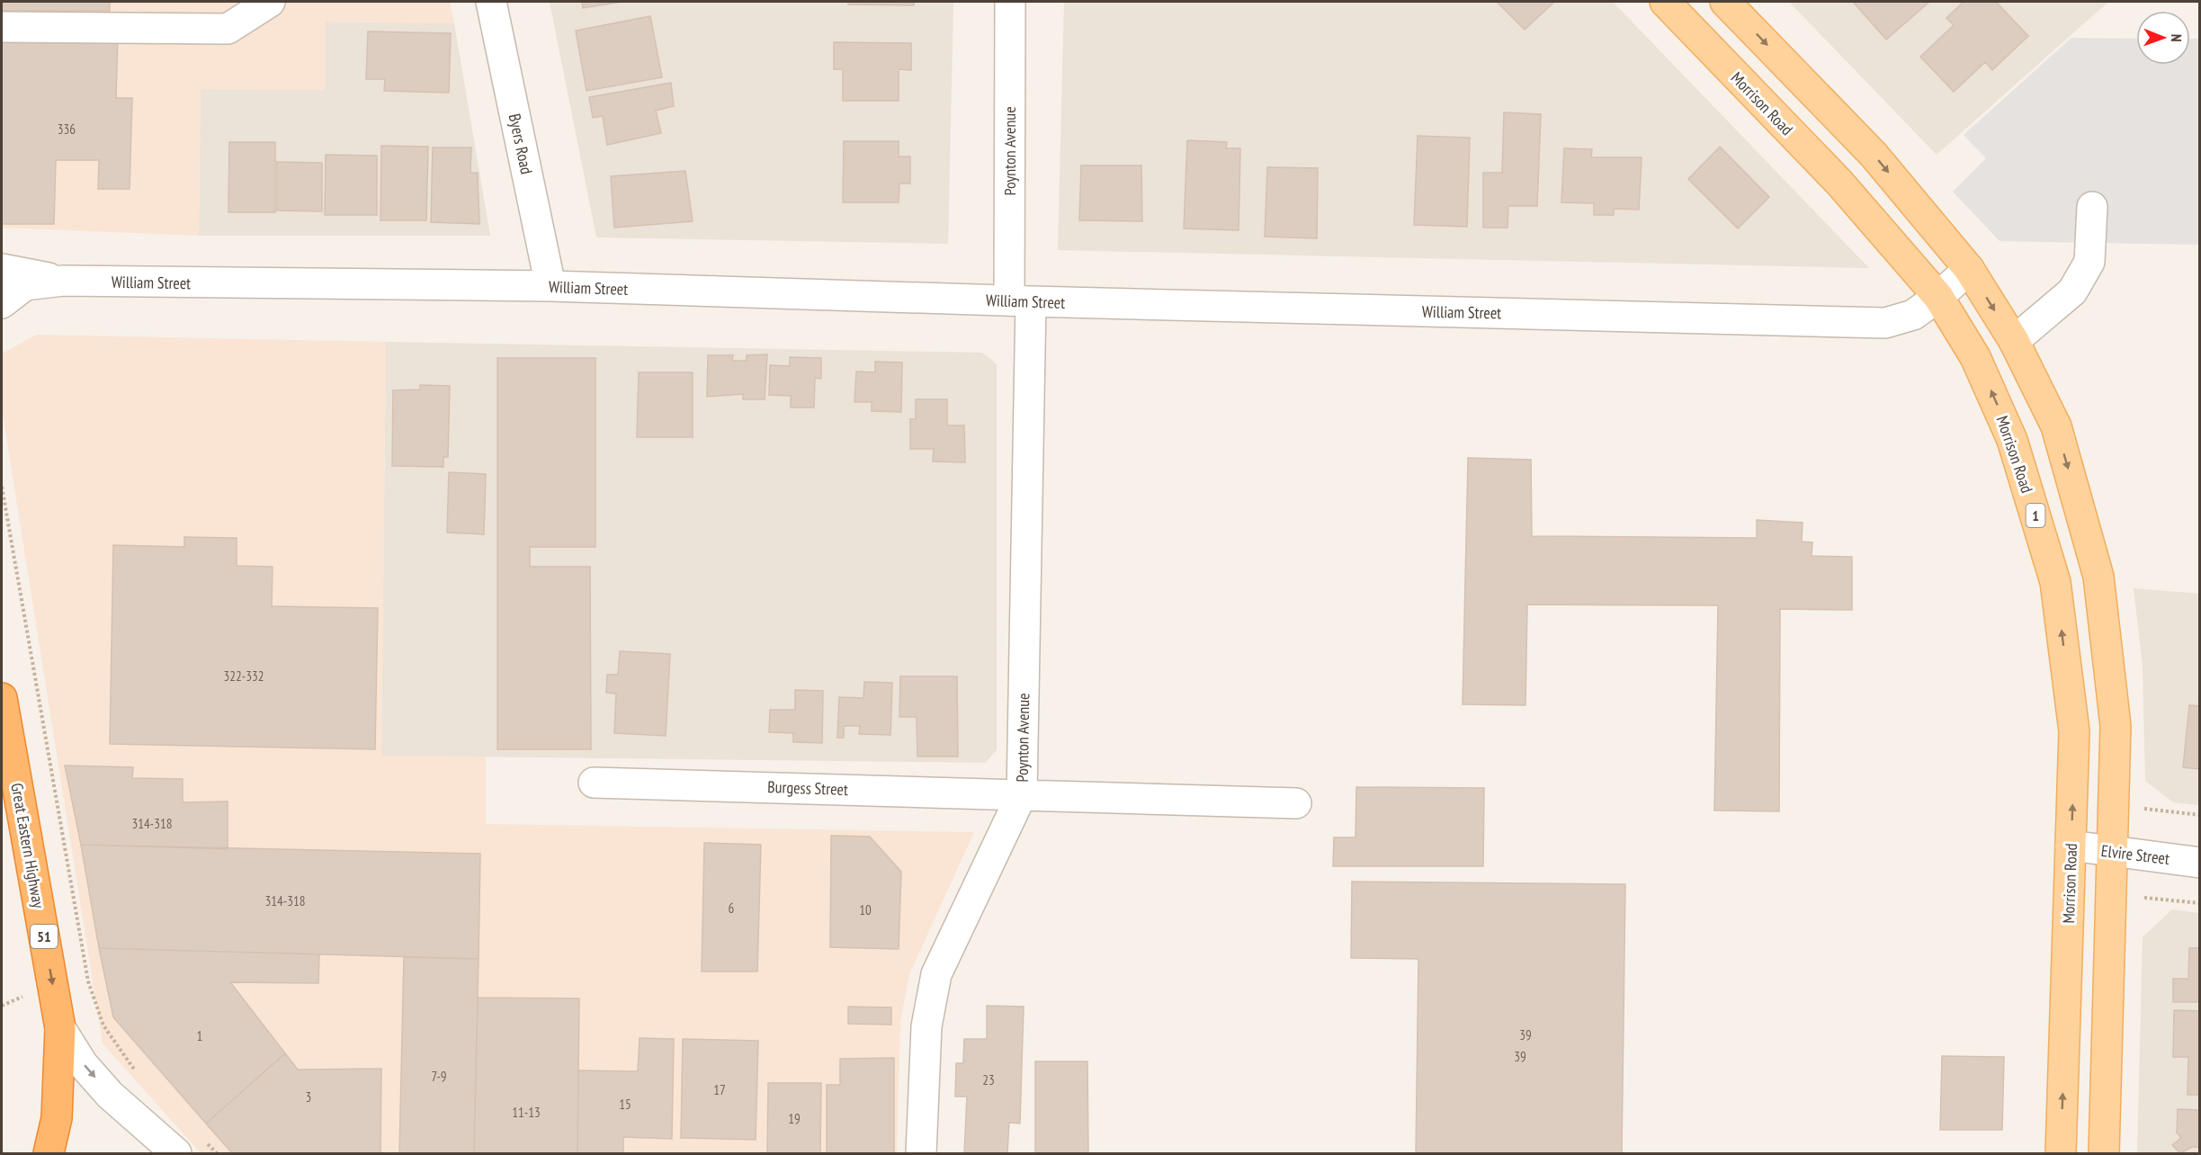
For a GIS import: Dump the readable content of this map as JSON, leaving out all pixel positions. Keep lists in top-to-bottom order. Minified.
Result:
{"streets":{"highway":["Great Eastern Highway","51"],"main road":["Morrison Road","1"],"street":["Byers Road","Poynton Avenue","William Street","Burgess Street","Elvire Street"]},"crossings":[["Morrison Road","William Street"],["Morrison Road","Elvire Street"],["Byers Road","William Street"],["Poynton Avenue","William Street"],["Poynton Avenue","Burgess Street"]],"one_way":["Great Eastern Highway"],"house_numbers":["336","322-332","314-318","314-318","6","10","39","1","39","7-9","23","17","3","15","11-13","19"],"north":"right"}
